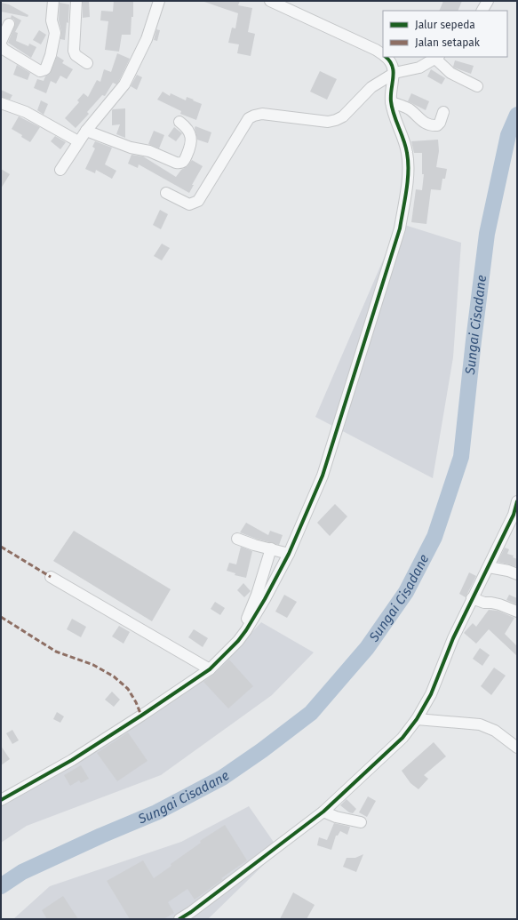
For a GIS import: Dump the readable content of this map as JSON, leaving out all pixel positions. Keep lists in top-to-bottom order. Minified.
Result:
{"water":["Sungai Cisadane"],"legend":["Jalur sepeda","Jalan setapak"]}
